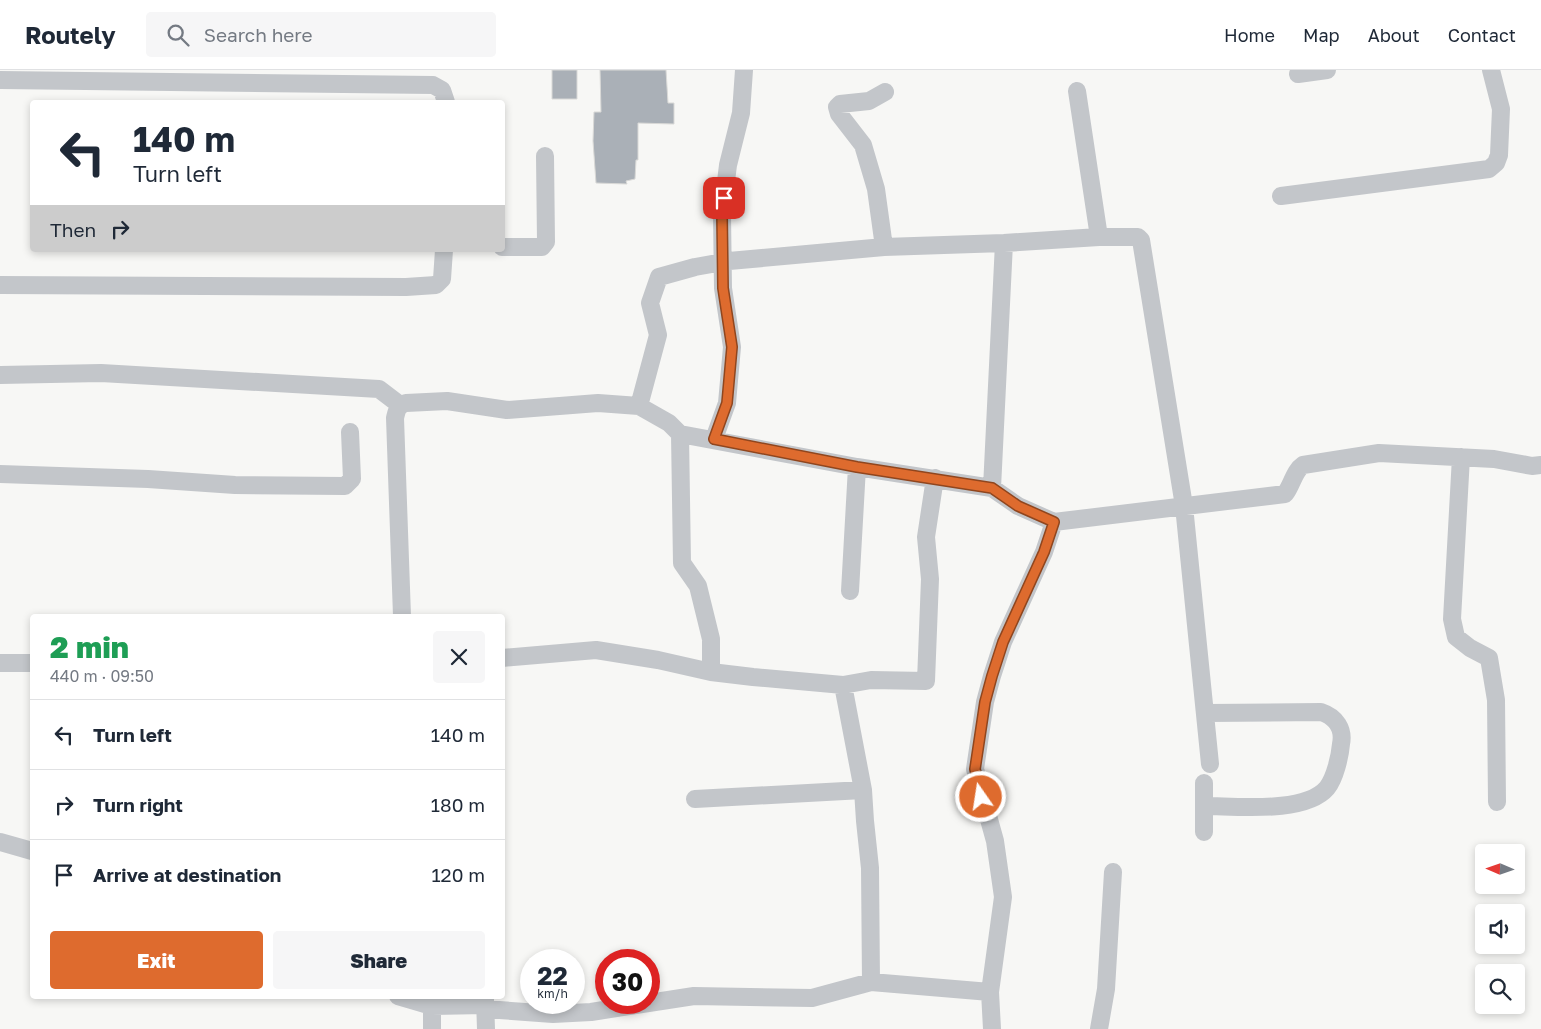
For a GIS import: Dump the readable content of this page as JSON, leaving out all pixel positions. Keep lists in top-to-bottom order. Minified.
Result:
{"north":"left","page":{"header":"Routely","search":"Search here","nav":["Home","Map","About","Contact"],"turn":["140 m","Turn left"],"then":"Then","heading":["2 min","440 m · 09:50"],"list":[{"name":"Turn left","value":"140 m"},{"name":"Turn right","value":"180 m"},{"name":"Arrive at destination","value":"120 m"}],"buttons":["Exit","Share"],"speed":"22 km/h","limit":"30"}}
